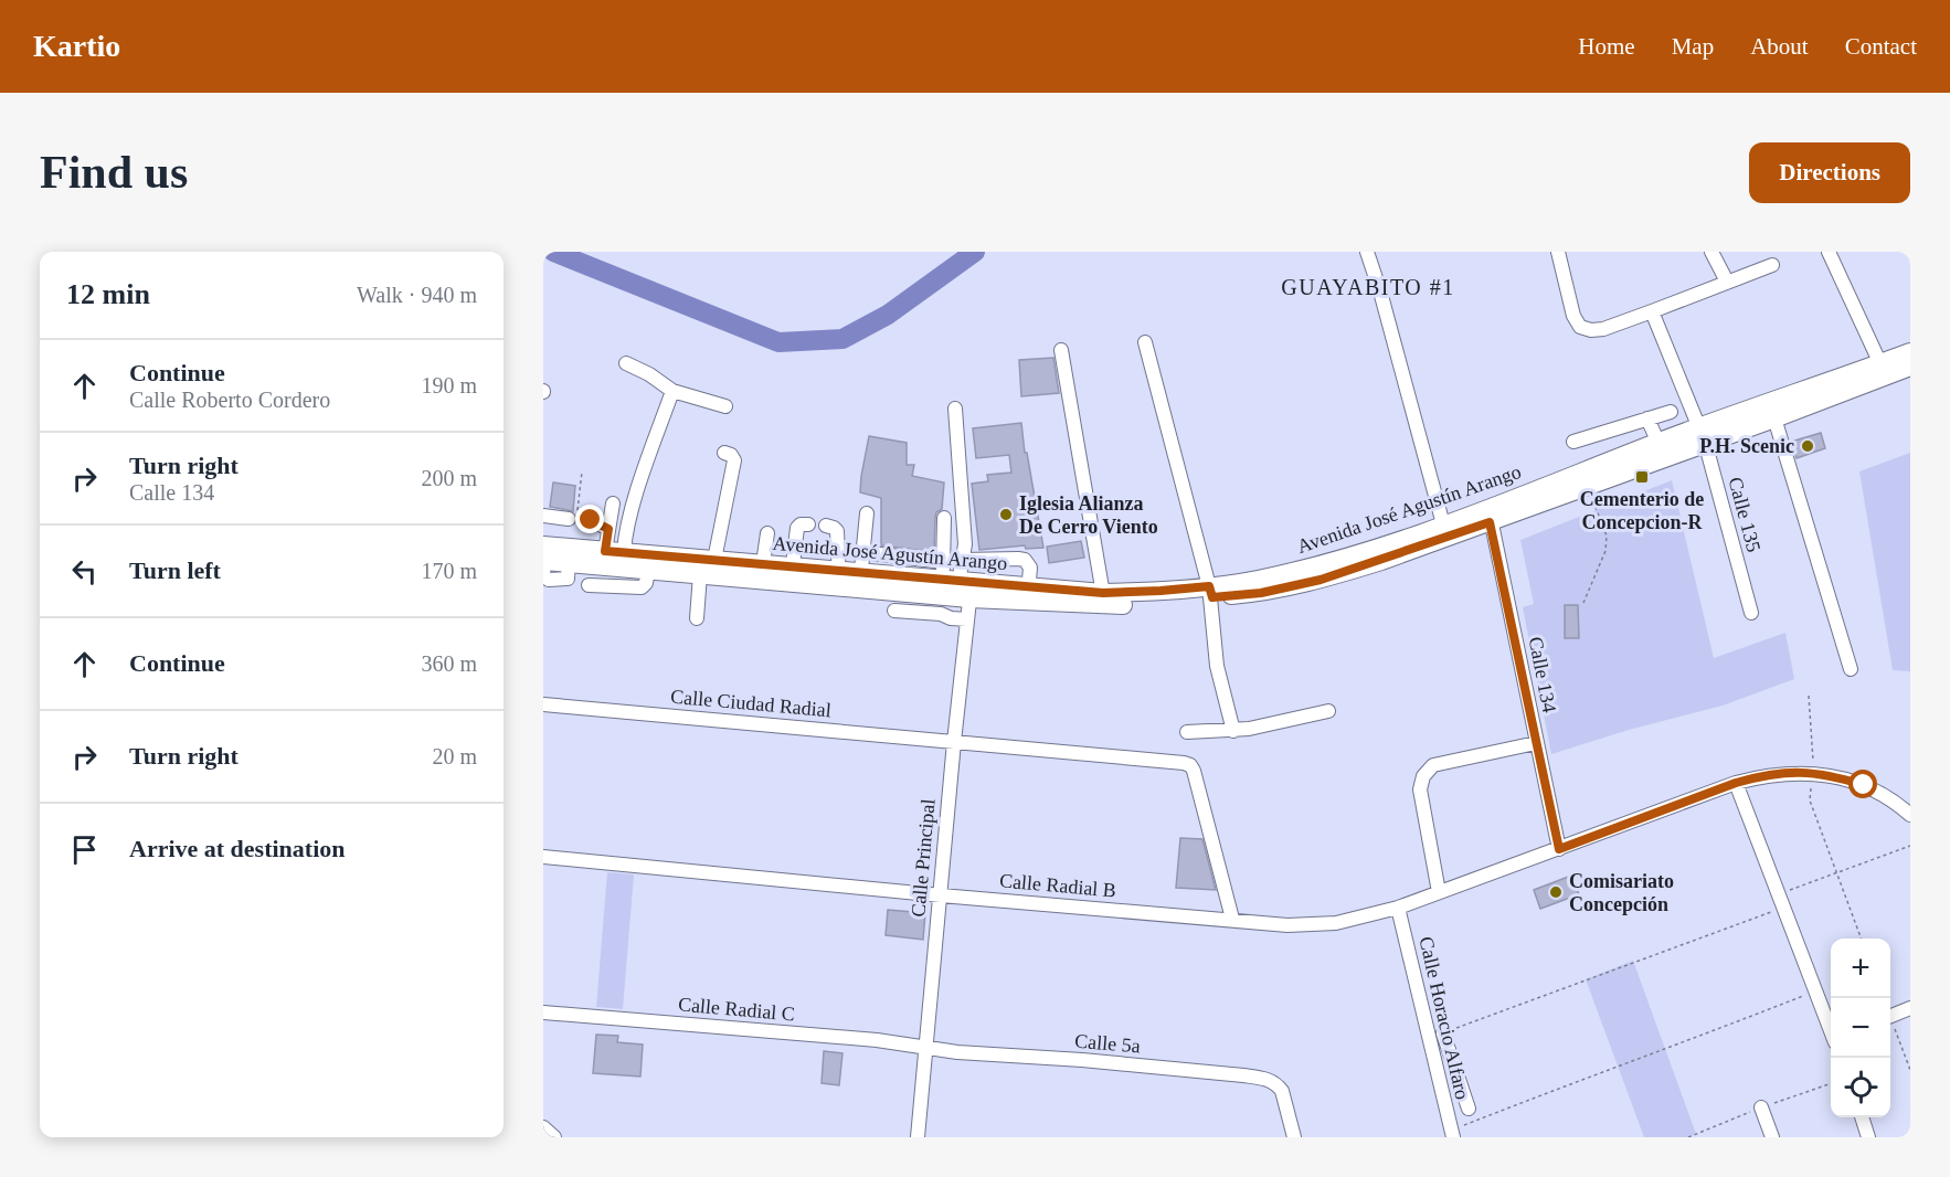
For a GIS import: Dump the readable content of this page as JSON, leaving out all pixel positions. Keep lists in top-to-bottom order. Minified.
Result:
{"streets":{"main road":["Avenida José Agustín Arango"],"street":["Calle 135","Calle 134","Calle Ciudad Radial","Calle Principal","Calle Radial B","Calle Radial C","Calle Horacio Alfaro","Calle 5a"]},"crossings":[["Avenida José Agustín Arango","Calle 135"],["Avenida José Agustín Arango","Calle 134"],["Avenida José Agustín Arango","Calle Principal"],["Calle 134","Calle Radial B"],["Calle Ciudad Radial","Calle Principal"],["Calle Ciudad Radial","Calle Radial B"],["Calle Principal","Calle Radial B"],["Calle Principal","Calle Radial C"],["Calle Principal","Calle 5a"],["Calle Radial B","Calle Horacio Alfaro"],["Calle Radial C","Calle 5a"]],"districts":["GUAYABITO #1"],"places":{"other":["P.H. Scenic","Iglesia Alianza De Cerro Viento","Comisariato Concepción"],"transit":["Cementerio de Concepcion-R"]},"page":{"header":"Kartio","nav":["Home","Map","About","Contact"],"buttons":"Directions","title":"Find us","heading":["12 min","Walk · 940 m"],"list":[["Continue","Calle Roberto Cordero","190 m"],["Turn right","Calle 134","200 m"],["Turn left","170 m"],["Continue","360 m"],["Turn right","20 m"],"Arrive at destination"],"map_buttons":["+","−"]}}
